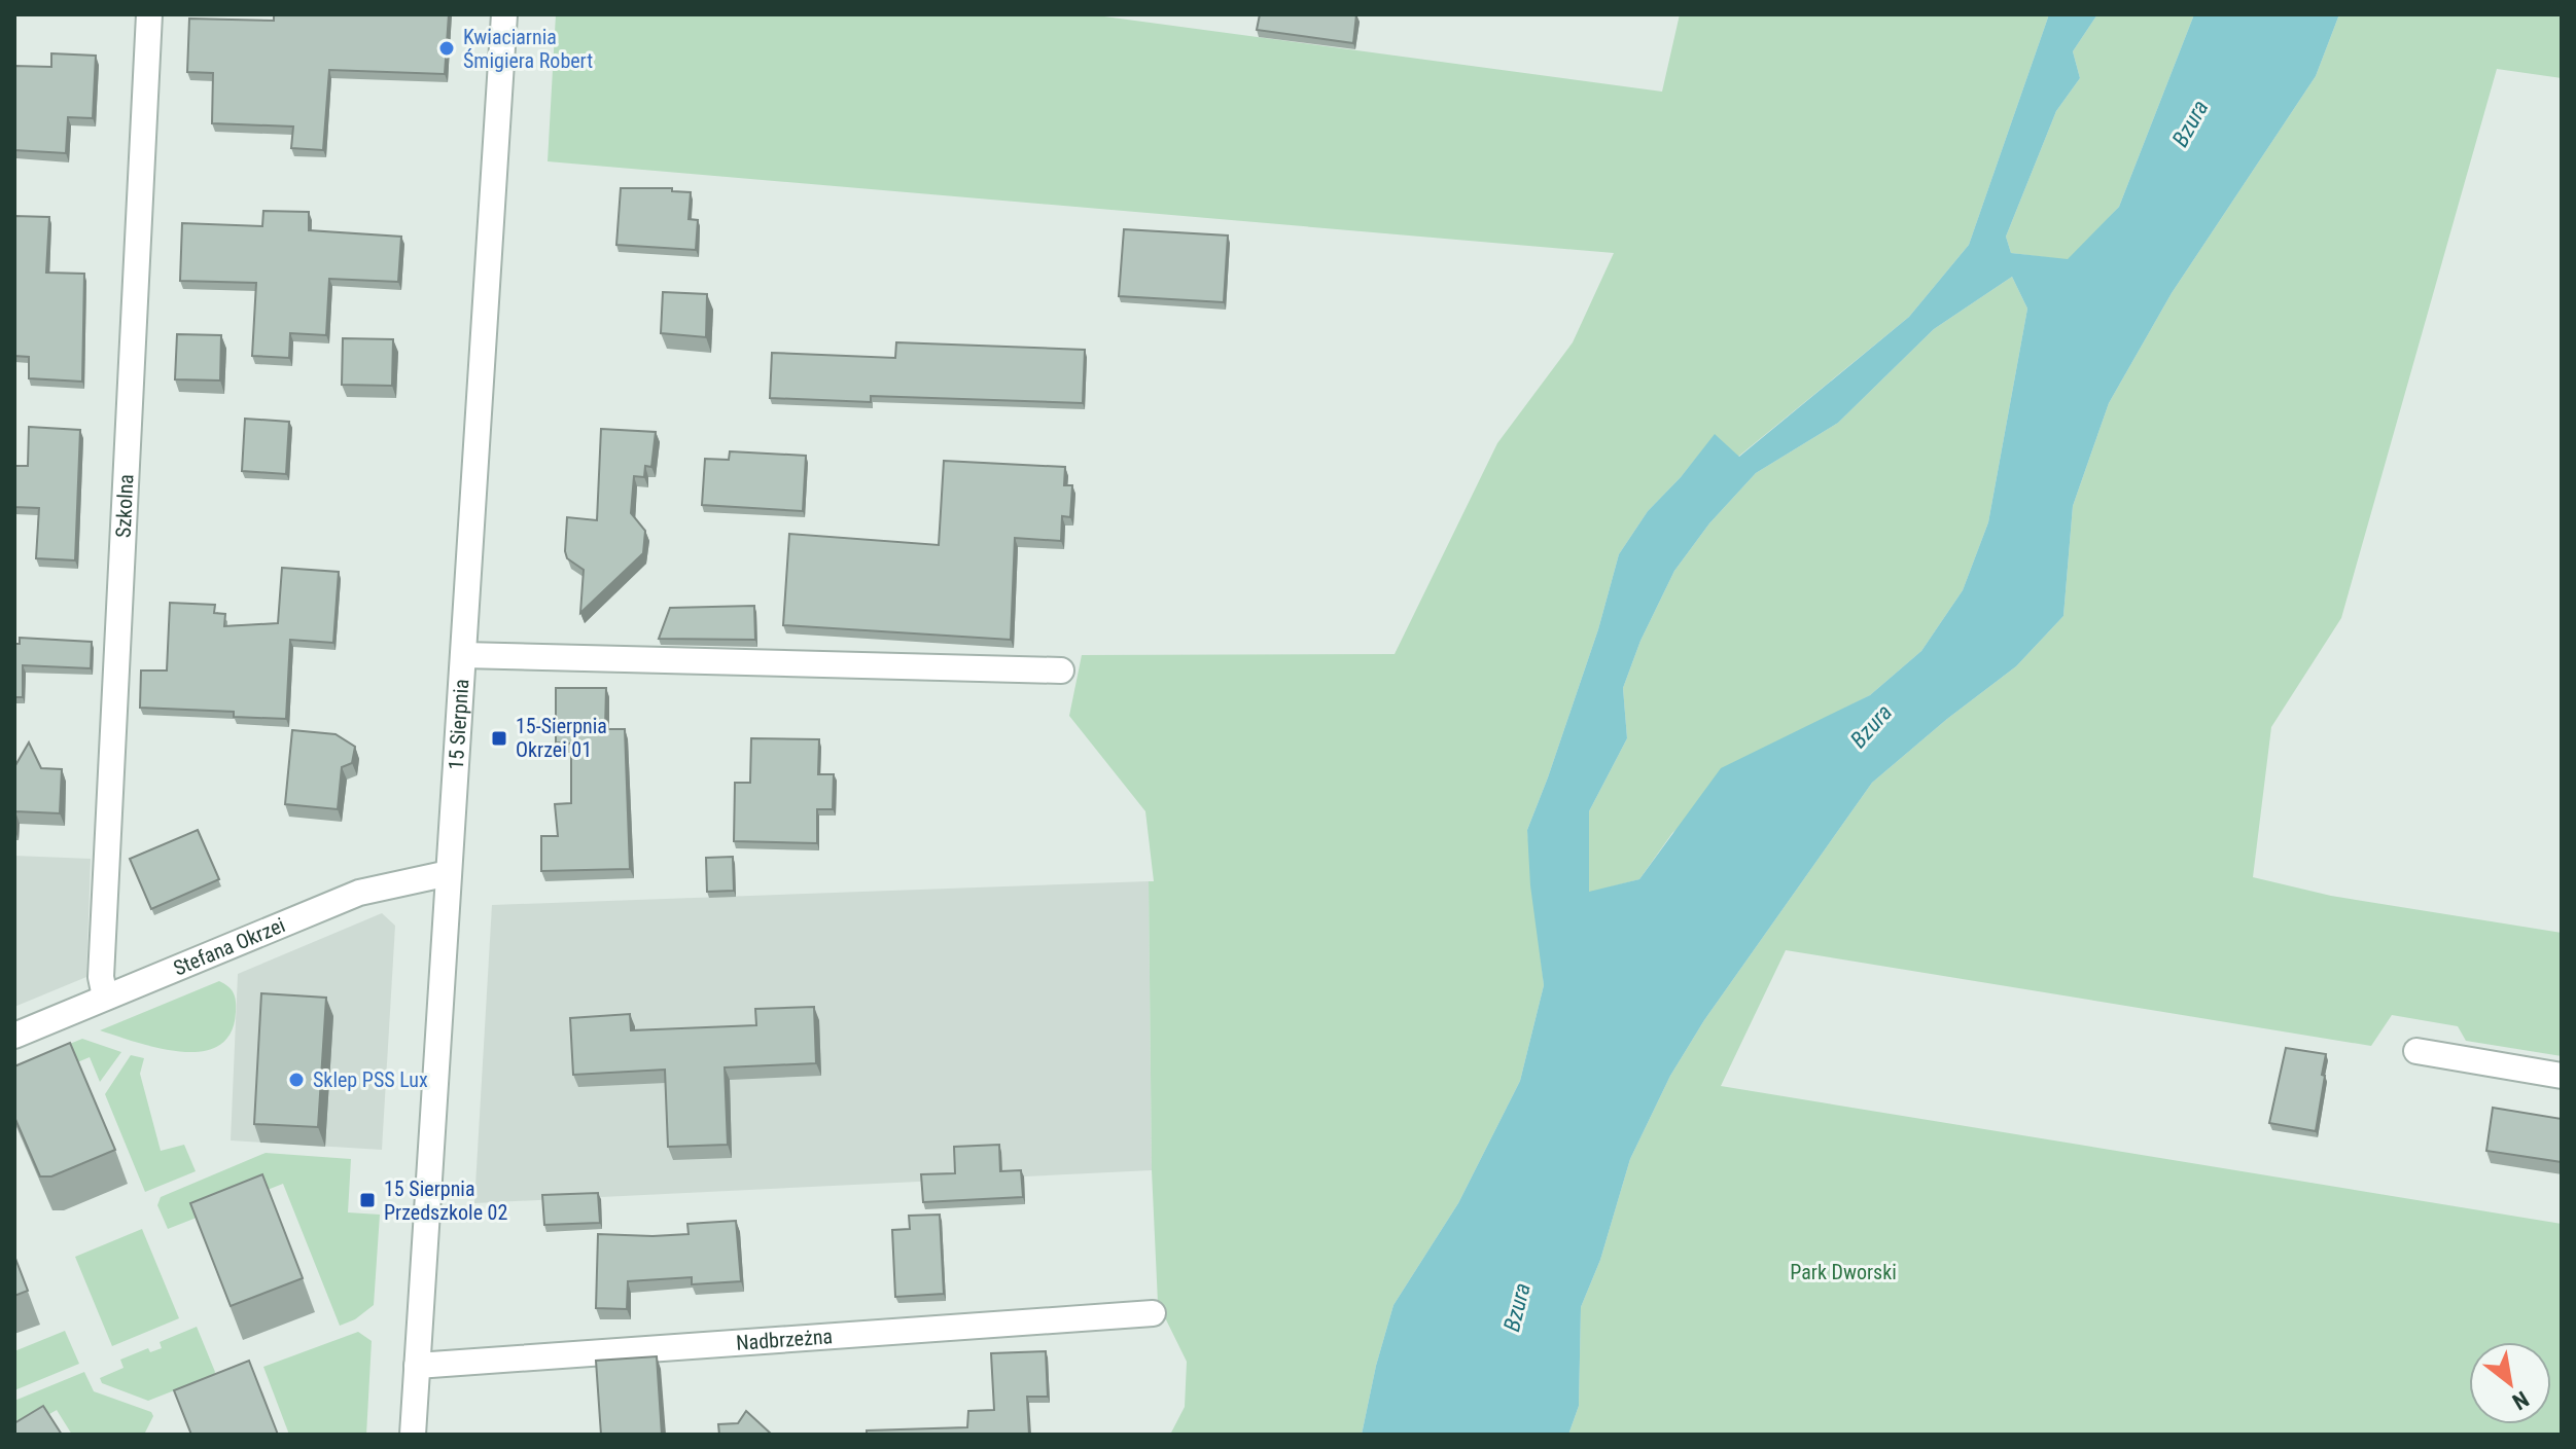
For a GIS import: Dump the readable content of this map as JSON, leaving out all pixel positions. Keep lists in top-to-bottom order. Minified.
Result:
{"streets":{"street":["Szkolna","15 Sierpnia","Stefana Okrzei","Nadbrzeżna"]},"crossings":[["Szkolna","Stefana Okrzei"],["15 Sierpnia","Stefana Okrzei"],["15 Sierpnia","Nadbrzeżna"]],"water":["Bzura"],"parks":["Park Dworski"],"places":{"other":["Kwiaciarnia Śmigiera Robert","Sklep PSS Lux"],"transit":["15-Sierpnia Okrzei 01","15 Sierpnia Przedszkole 02"]},"north":"bottom right"}
